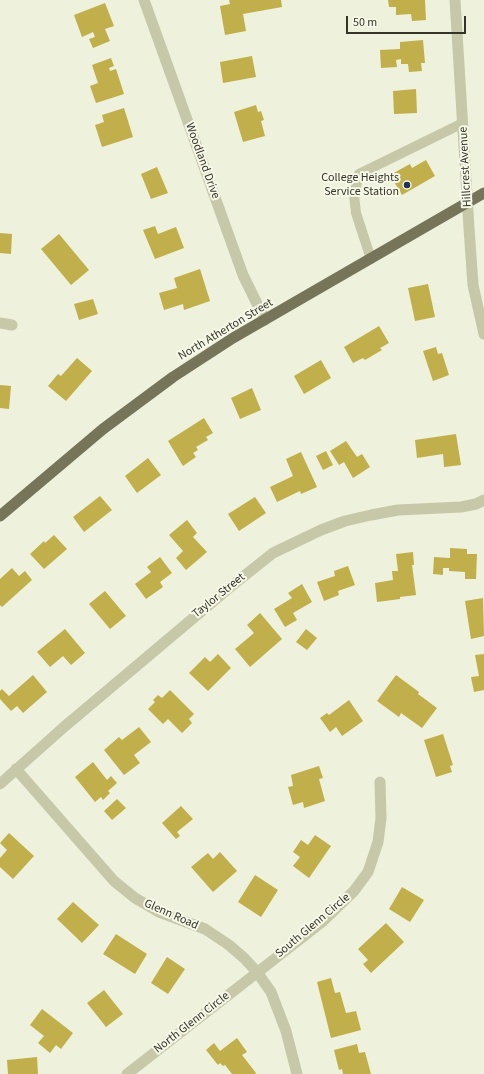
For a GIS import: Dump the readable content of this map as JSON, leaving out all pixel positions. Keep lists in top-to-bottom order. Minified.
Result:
{"streets":{"main road":["North Atherton Street"],"street":["Woodland Drive","Hillcrest Avenue","Taylor Street","Glenn Road","South Glenn Circle","North Glenn Circle"]},"crossings":[["Woodland Drive","North Atherton Street"],["Hillcrest Avenue","North Atherton Street"],["Taylor Street","Glenn Road"],["Glenn Road","South Glenn Circle"],["Glenn Road","North Glenn Circle"],["South Glenn Circle","North Glenn Circle"]],"places":["College Heights Service Station"],"scale_bar":"50 m"}
